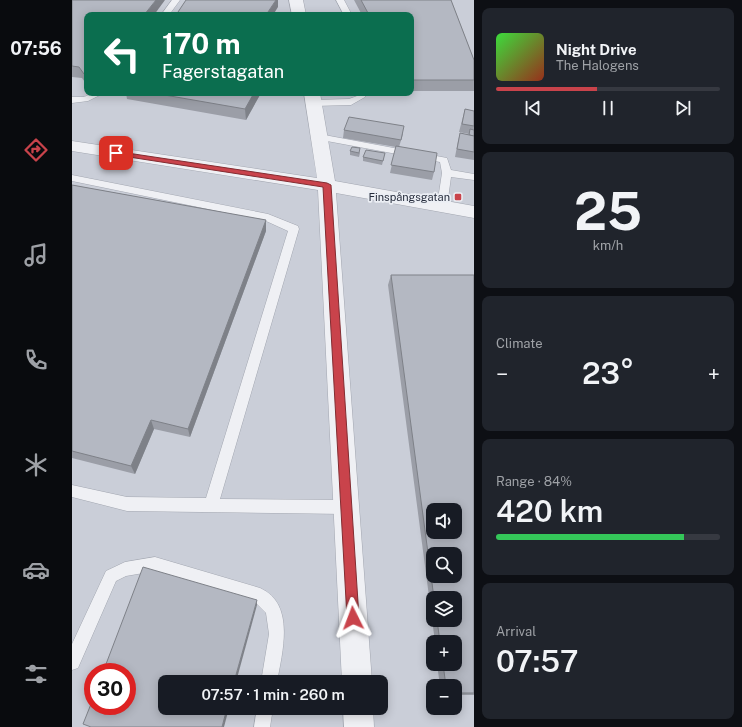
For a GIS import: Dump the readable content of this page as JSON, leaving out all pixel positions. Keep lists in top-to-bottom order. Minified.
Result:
{"places":{"transit":["Finspångsgatan"]},"page":{"tabs":"07:56","turn":["170 m","Fagerstagatan"],"song":["Night Drive","The Halogens"],"tile":[["25","km/h"],"Climate",["Range · 84%","420 km"],["Arrival","07:57"]],"heat":["−","23°","+"],"map_buttons":["+","−"],"limit":"30","trip":"07:57 · 1 min · 260 m"}}
